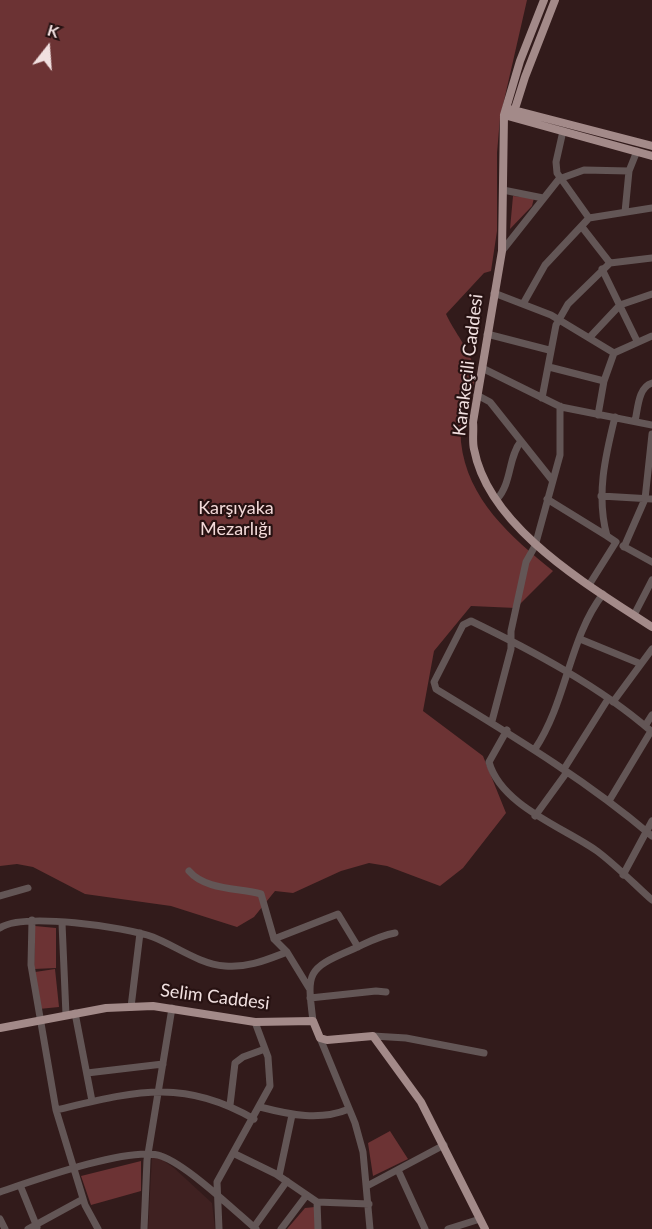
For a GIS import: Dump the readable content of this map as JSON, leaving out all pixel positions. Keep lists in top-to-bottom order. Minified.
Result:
{"streets":{"main road":["Karakeçili Caddesi","Selim Caddesi"]},"parks":["Karşıyaka Mezarlığı"],"north":"top"}
